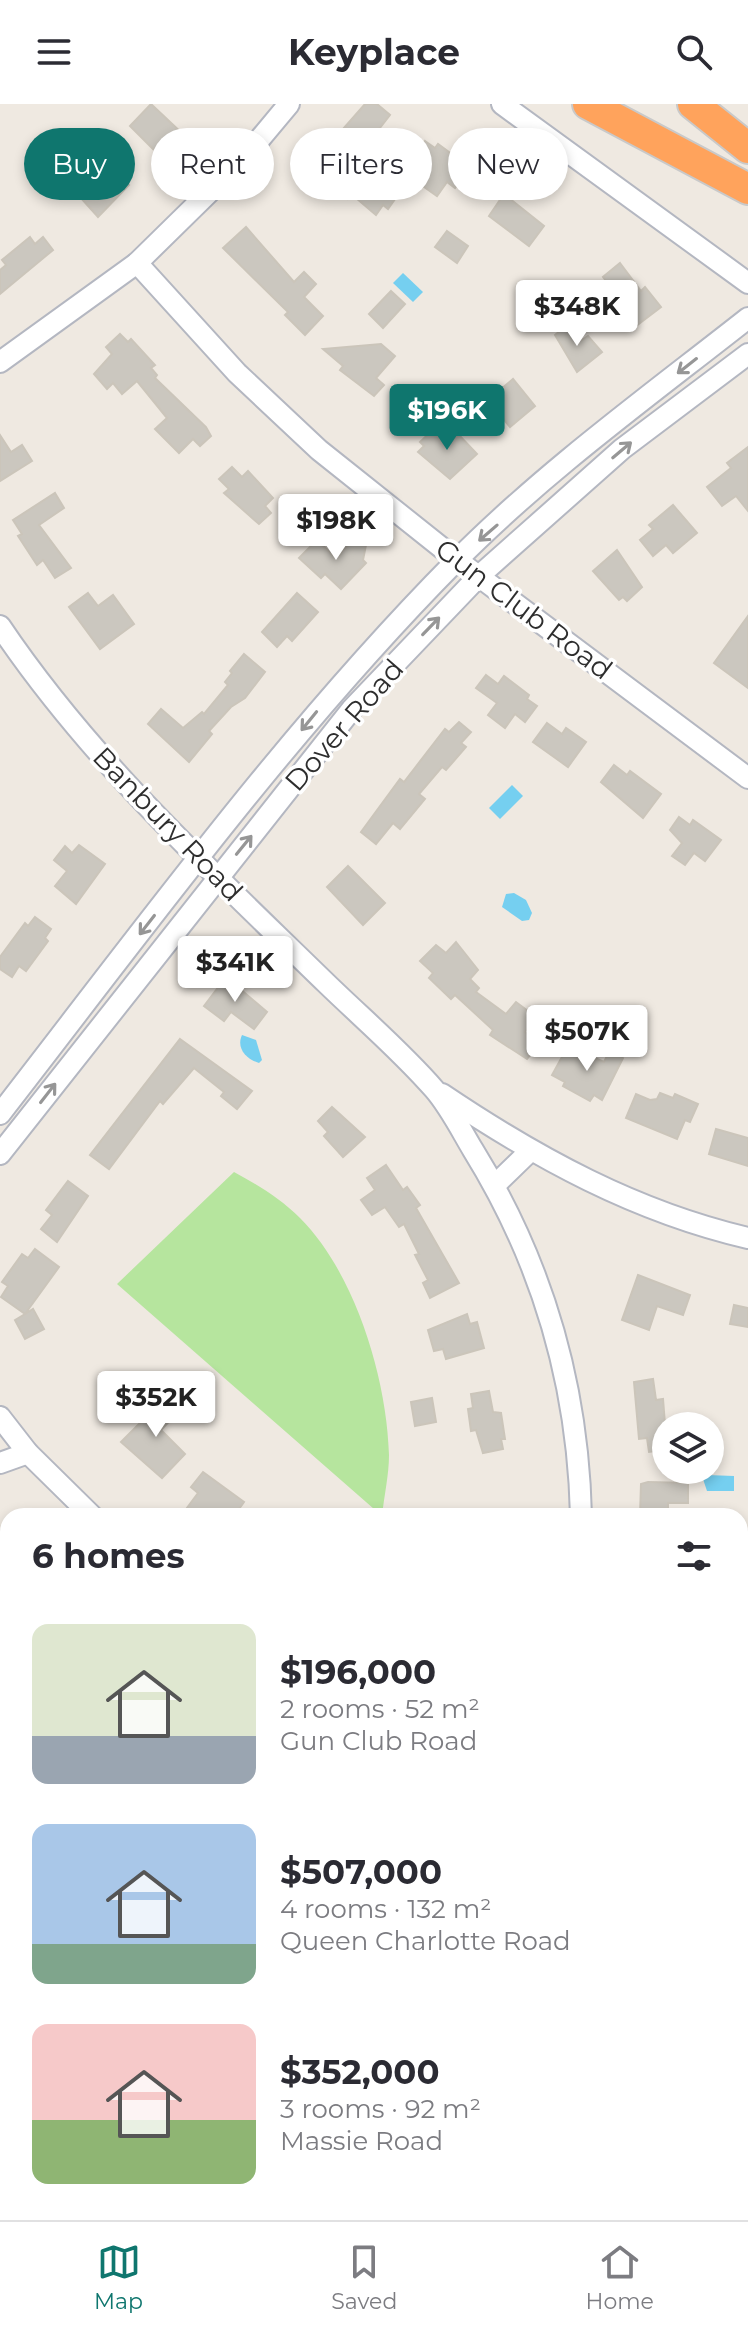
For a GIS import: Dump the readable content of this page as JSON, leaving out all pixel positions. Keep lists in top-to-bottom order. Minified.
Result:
{"streets":{"street":["Gun Club Road","Dover Road","Banbury Road"]},"crossings":[["Gun Club Road","Dover Road"],["Dover Road","Banbury Road"]],"page":{"header":"Keyplace","chip":["Buy","Rent","Filters","New"],"price":["$348K","$196K","$198K","$341K","$507K","$352K"],"heading":"6 homes","list":[{"name":"$196,000","note":"2 rooms · 52 m² · Gun Club Road"},{"name":"$507,000","note":"4 rooms · 132 m² · Queen Charlotte Road"},{"name":"$352,000","note":"3 rooms · 92 m² · Massie Road"}],"tabs":["Map","Saved","Home"]}}
